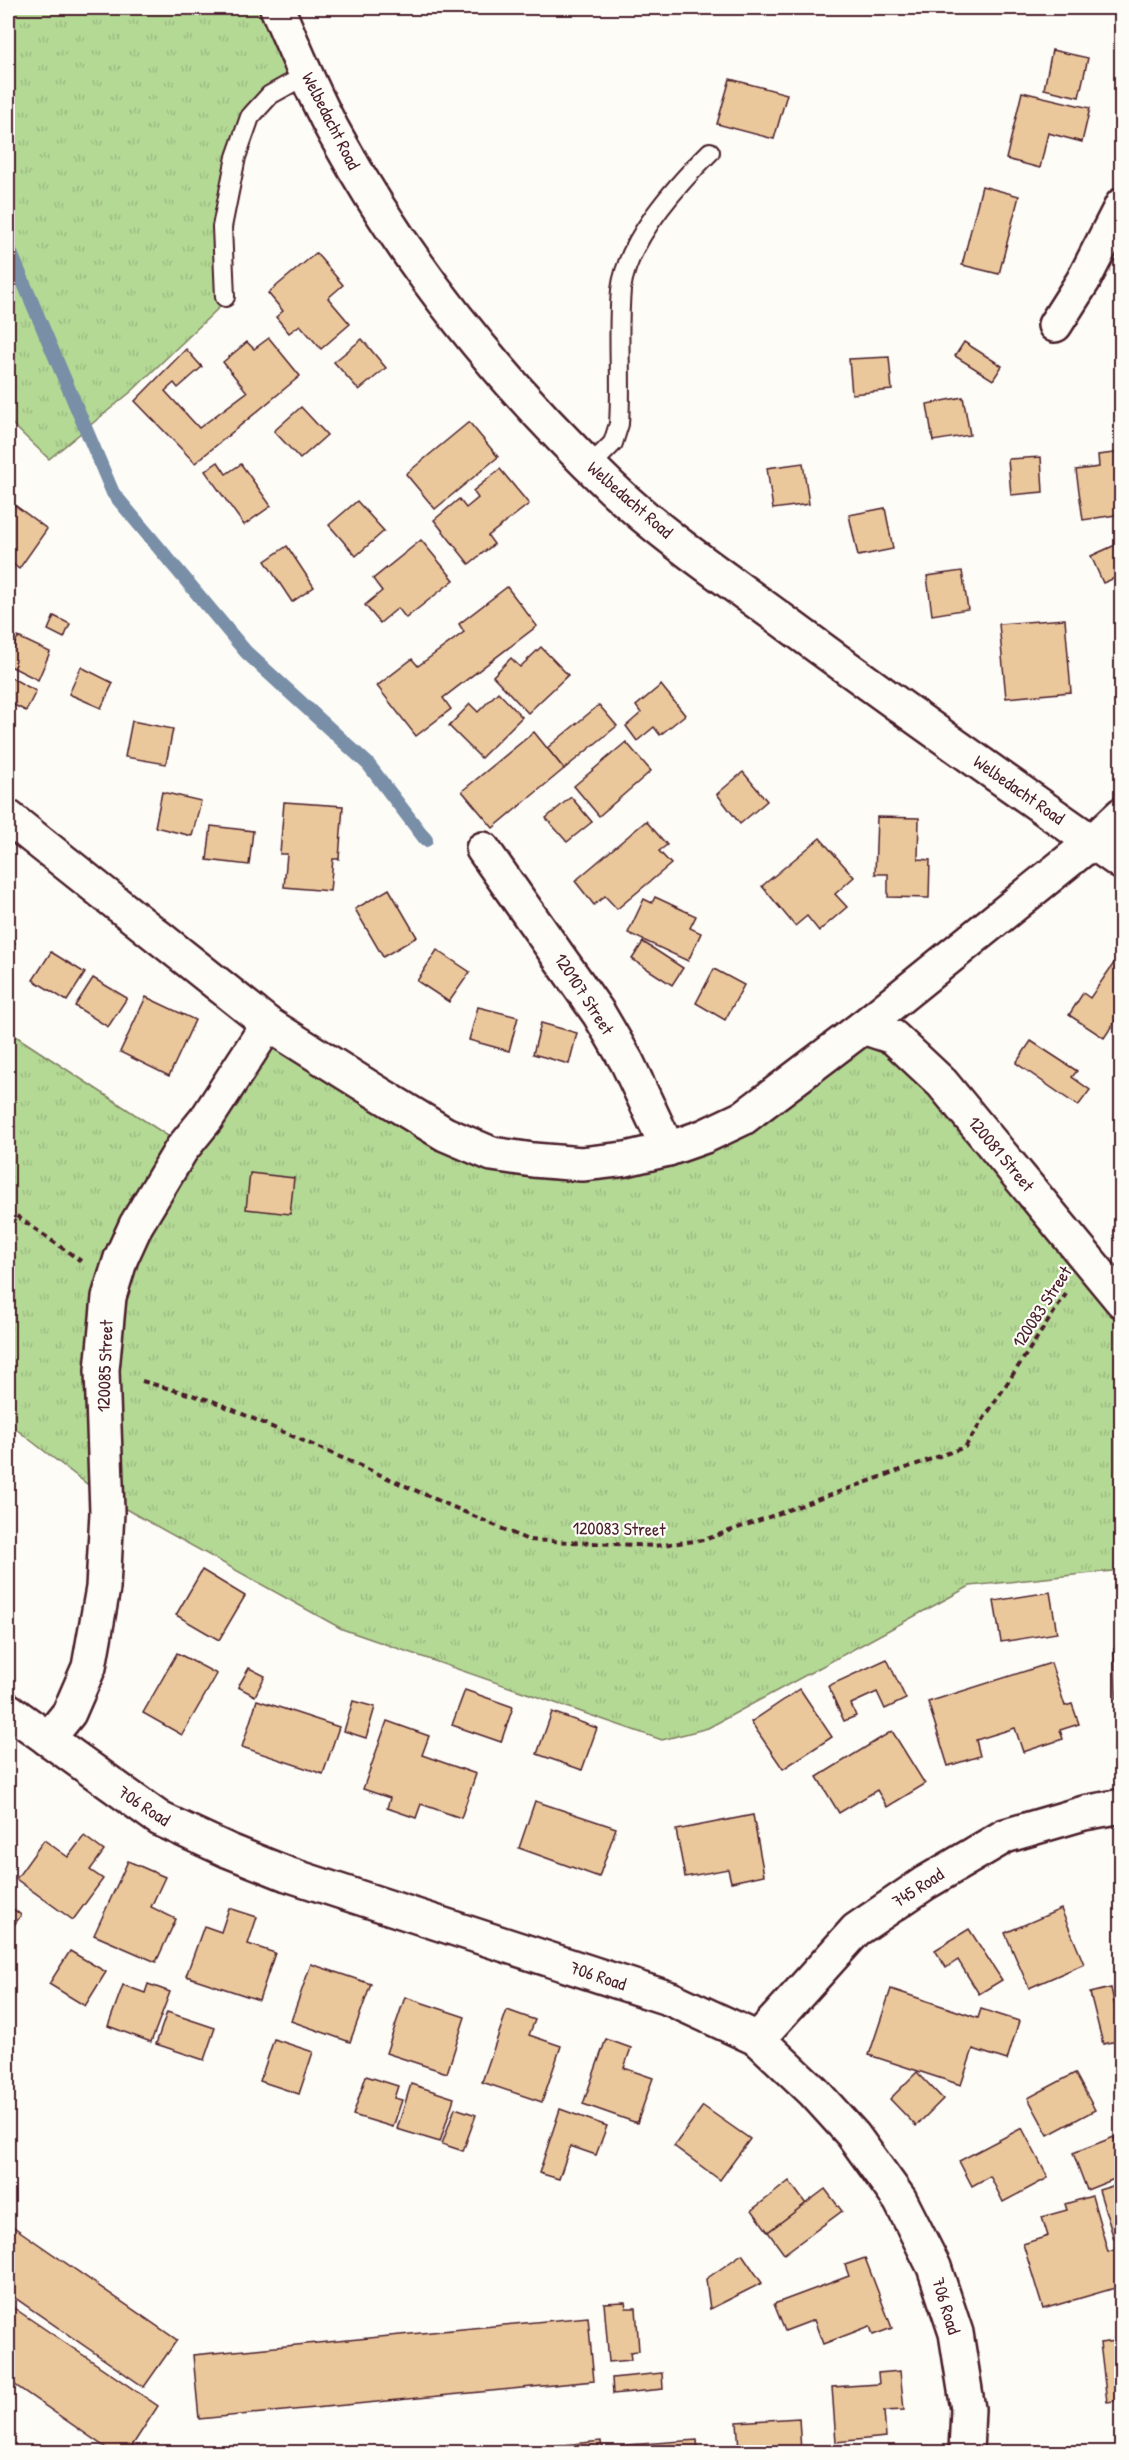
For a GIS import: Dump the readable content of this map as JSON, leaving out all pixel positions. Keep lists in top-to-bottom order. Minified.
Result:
{"streets":{"street":["Welbedacht Road","120107 Street","120081 Street","120085 Street","706 Road","745 Road"],"path":["120083 Street"]},"crossings":[["120081 Street","120083 Street"],["120083 Street","120085 Street"],["120085 Street","706 Road"],["706 Road","745 Road"]]}
